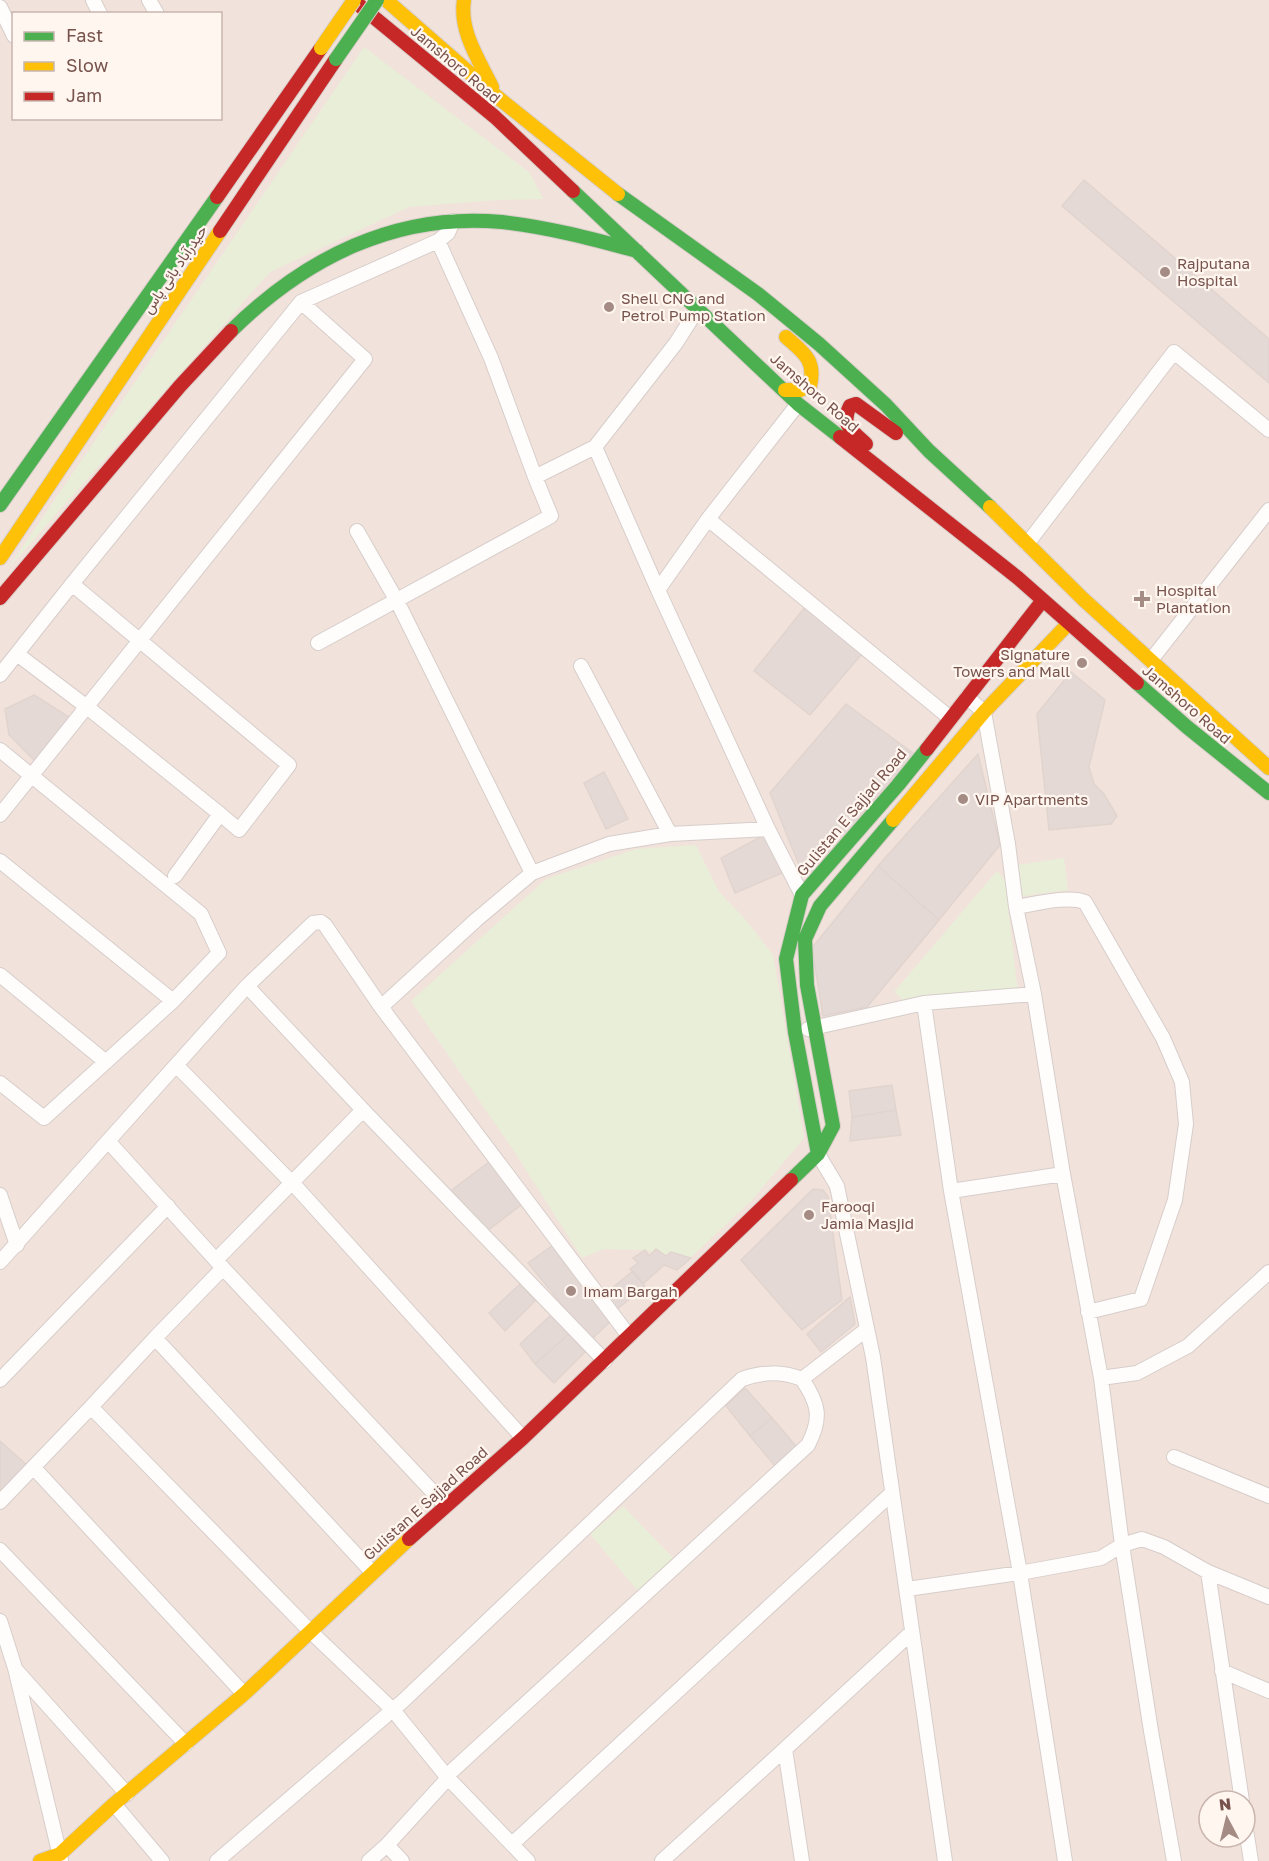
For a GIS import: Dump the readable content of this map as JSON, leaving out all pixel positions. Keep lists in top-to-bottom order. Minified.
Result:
{"streets":{"main road":["Jamshoro Road","حیدرآباد بائی پاس","Gulistan E Sajjad Road"]},"crossings":[["Jamshoro Road","حیدرآباد بائی پاس"],["Jamshoro Road","Gulistan E Sajjad Road"]],"places":{"other":["Rajputana Hospital","Shell CNG and Petrol Pump Station","Signature Towers and Mall","VIP Apartments","Farooqi Jamia Masjid","Imam Bargah"],"health":["Hospital Plantation"]},"legend":["Fast","Slow","Jam"],"north":"top"}
